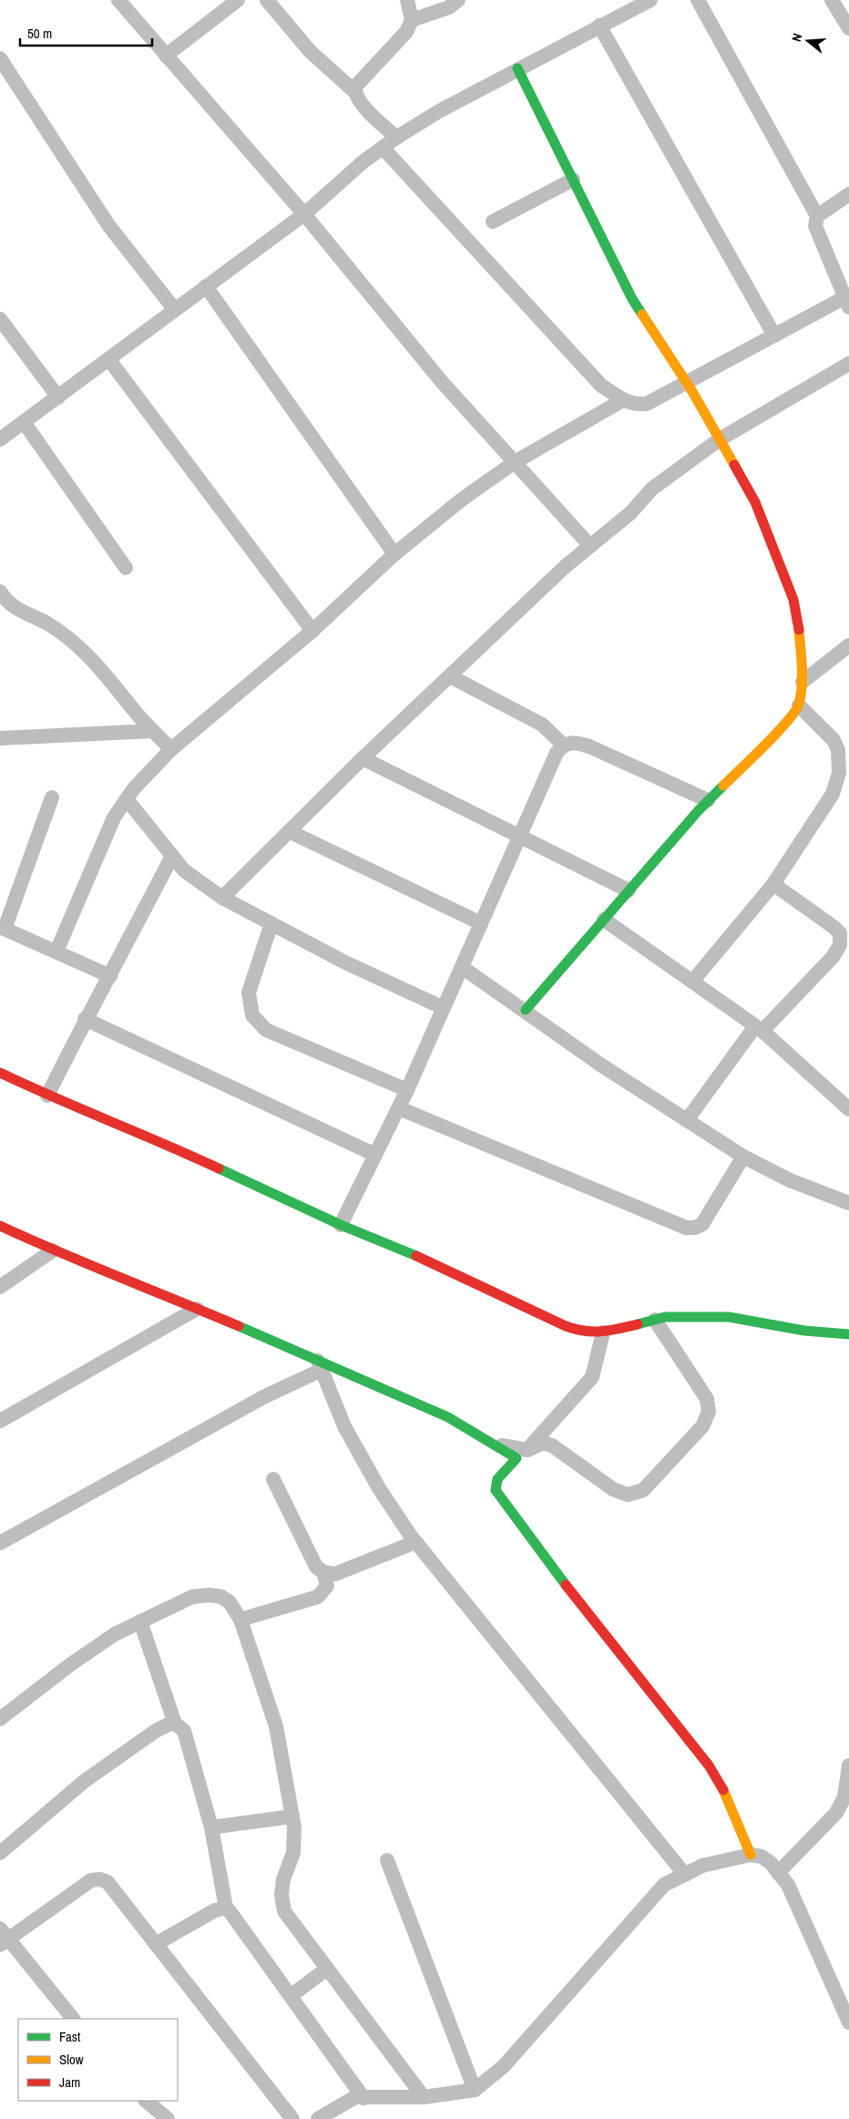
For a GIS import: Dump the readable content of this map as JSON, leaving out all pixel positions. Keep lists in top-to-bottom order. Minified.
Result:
{"legend":["Fast","Slow","Jam"],"scale_bar":"50 m","north":"left"}
